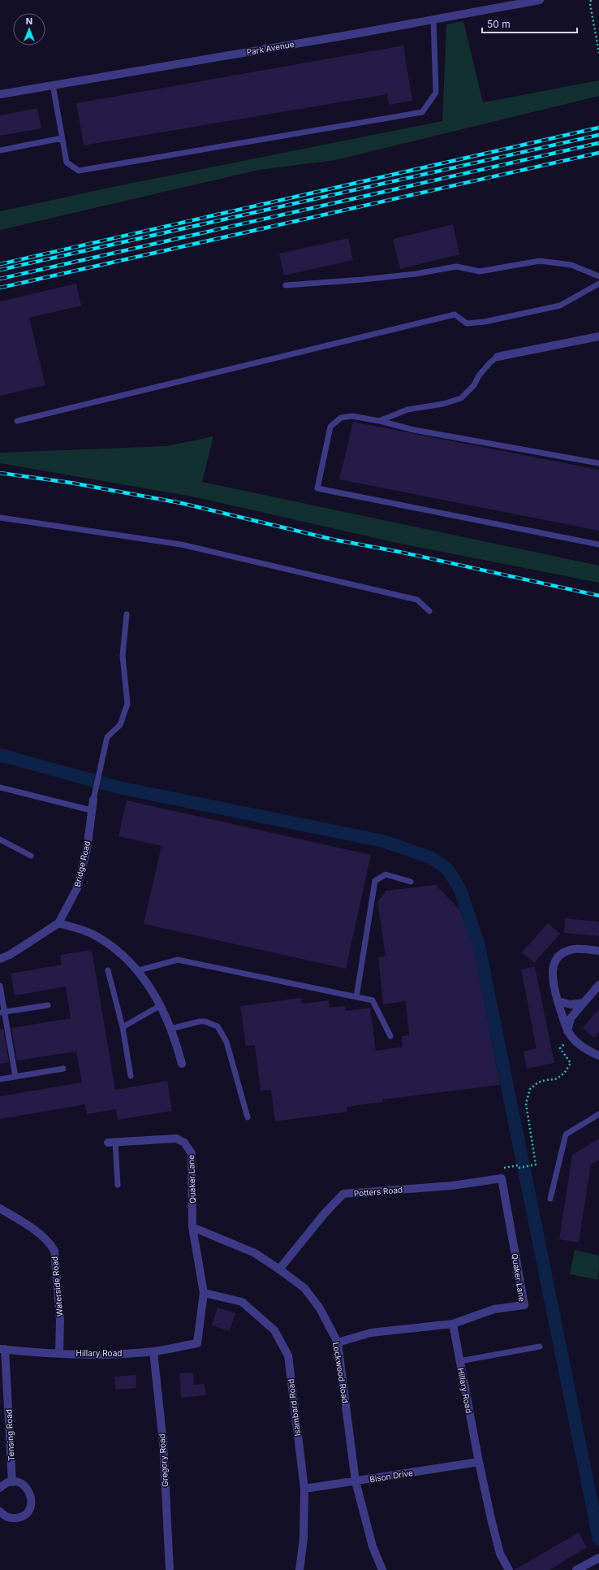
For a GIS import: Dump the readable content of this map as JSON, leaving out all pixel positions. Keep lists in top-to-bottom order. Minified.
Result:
{"streets":{"street":["Park Avenue","Bridge Road","Quaker Lane","Potters Road","Waterside Road","Hillary Road","Lockwood Road","Isambard Road","Tensing Road","Gregory Road","Bison Drive"]},"crossings":[["Quaker Lane","Potters Road"],["Quaker Lane","Hillary Road"],["Quaker Lane","Lockwood Road"],["Quaker Lane","Isambard Road"],["Potters Road","Lockwood Road"],["Waterside Road","Hillary Road"],["Hillary Road","Tensing Road"],["Hillary Road","Gregory Road"],["Hillary Road","Bison Drive"],["Lockwood Road","Bison Drive"],["Isambard Road","Bison Drive"]],"scale_bar":"50 m","north":"top"}
